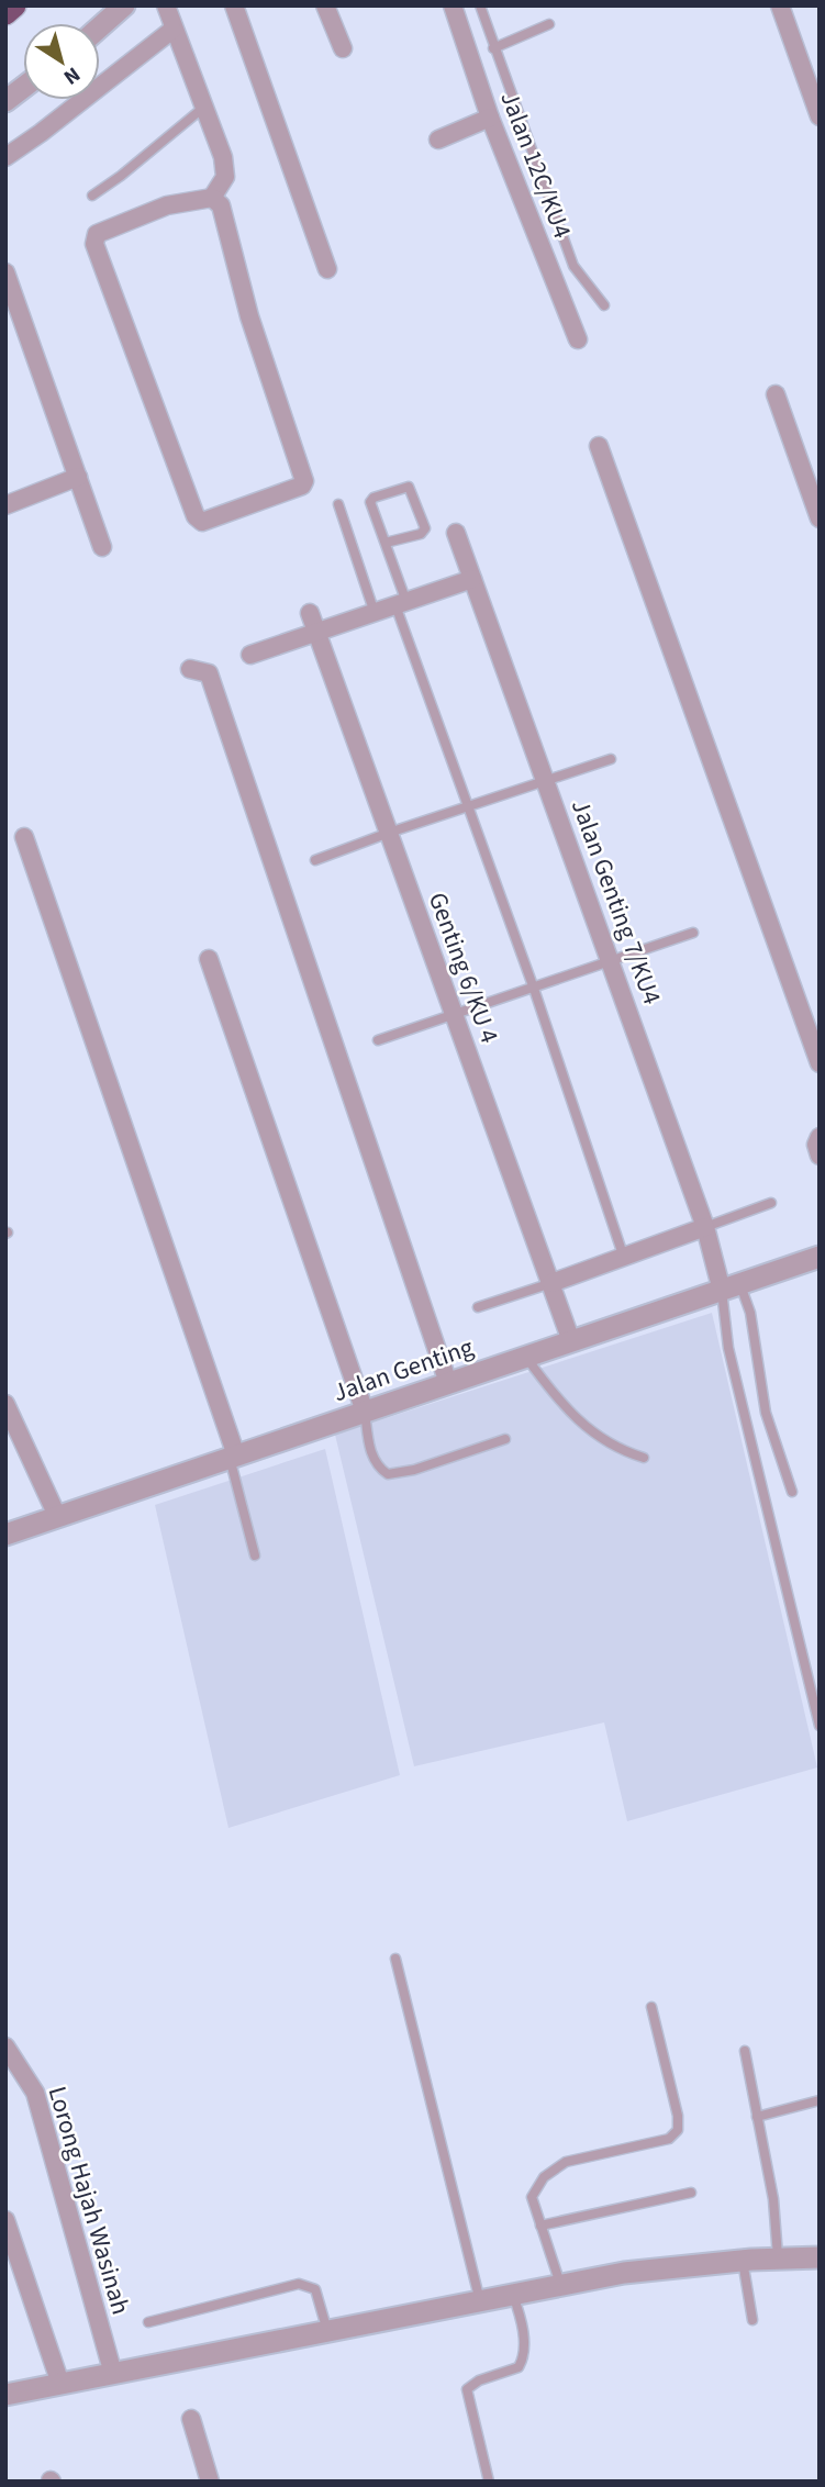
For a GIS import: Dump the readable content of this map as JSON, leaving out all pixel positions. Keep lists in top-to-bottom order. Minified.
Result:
{"streets":{"street":["Jalan 12C/KU4","Jalan Genting 7/KU4","Genting 6/KU 4","Jalan Genting","Lorong Hajah Wasinah"]},"crossings":[["Jalan Genting 7/KU4","Jalan Genting"],["Genting 6/KU 4","Jalan Genting"]],"north":"bottom right"}
